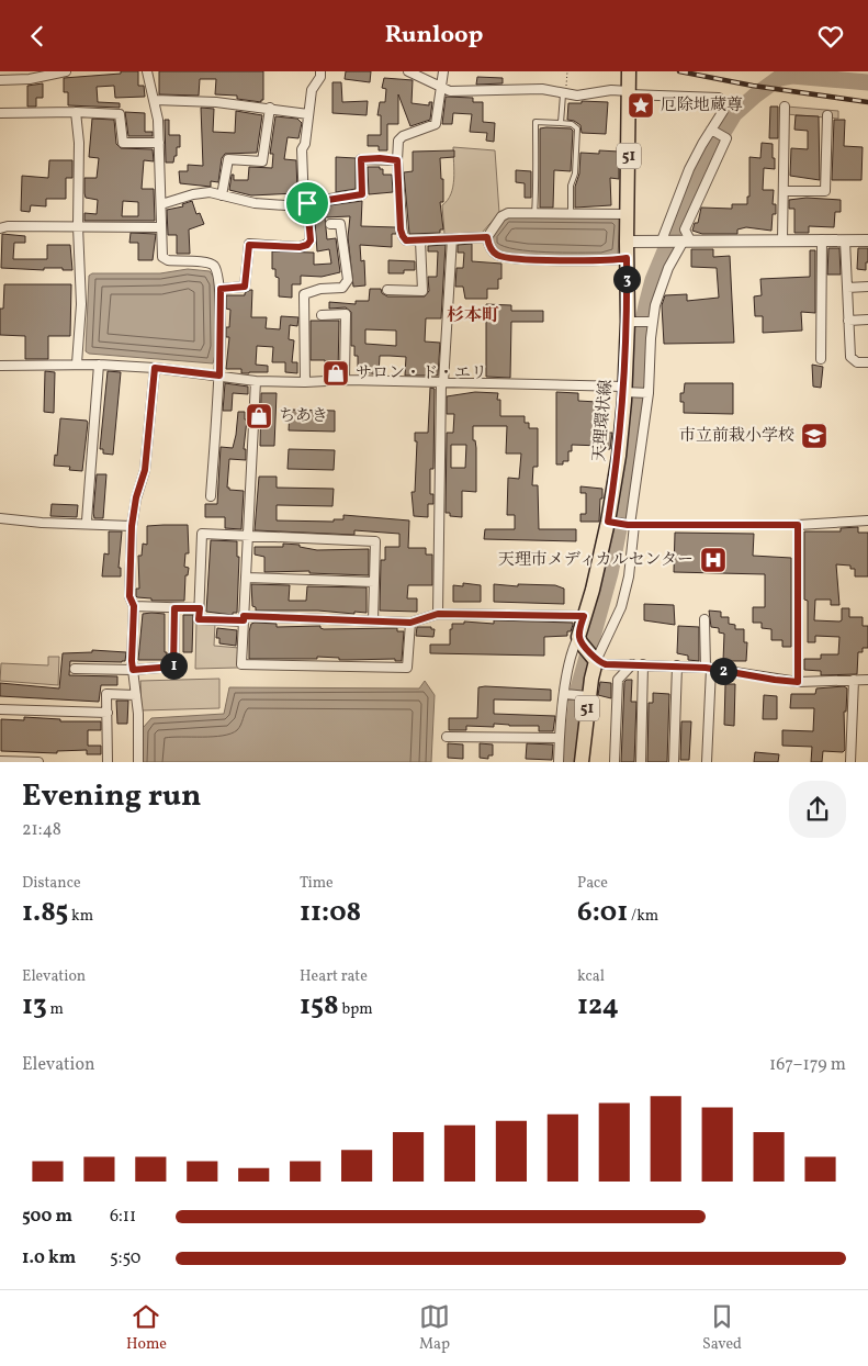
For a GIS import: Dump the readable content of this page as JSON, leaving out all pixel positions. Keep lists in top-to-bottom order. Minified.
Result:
{"streets":{"main road":["51","天理環状線"]},"districts":["杉本町"],"places":{"place":["厄除地蔵尊"],"shop":["サロン・ド・エリ","ちあき"],"school or university":["市立前栽小学校"],"hospital":["天理市メディカルセンター"]},"page":{"header":"Runloop","pins":["3","1","2"],"heading":["Evening run","21:48"],"stats":[["Distance","1.85 km"],["Time","11:08"],["Pace","6:01 /km"],["Elevation","13 m"],["Heart rate","158 bpm"],["kcal","124"]],"chart":["Elevation","167–179 m"],"list":[{"name":"500 m","note":"6:11"},{"name":"1.0 km","note":"5:50"}],"tabs":["Home","Map","Saved"]}}
